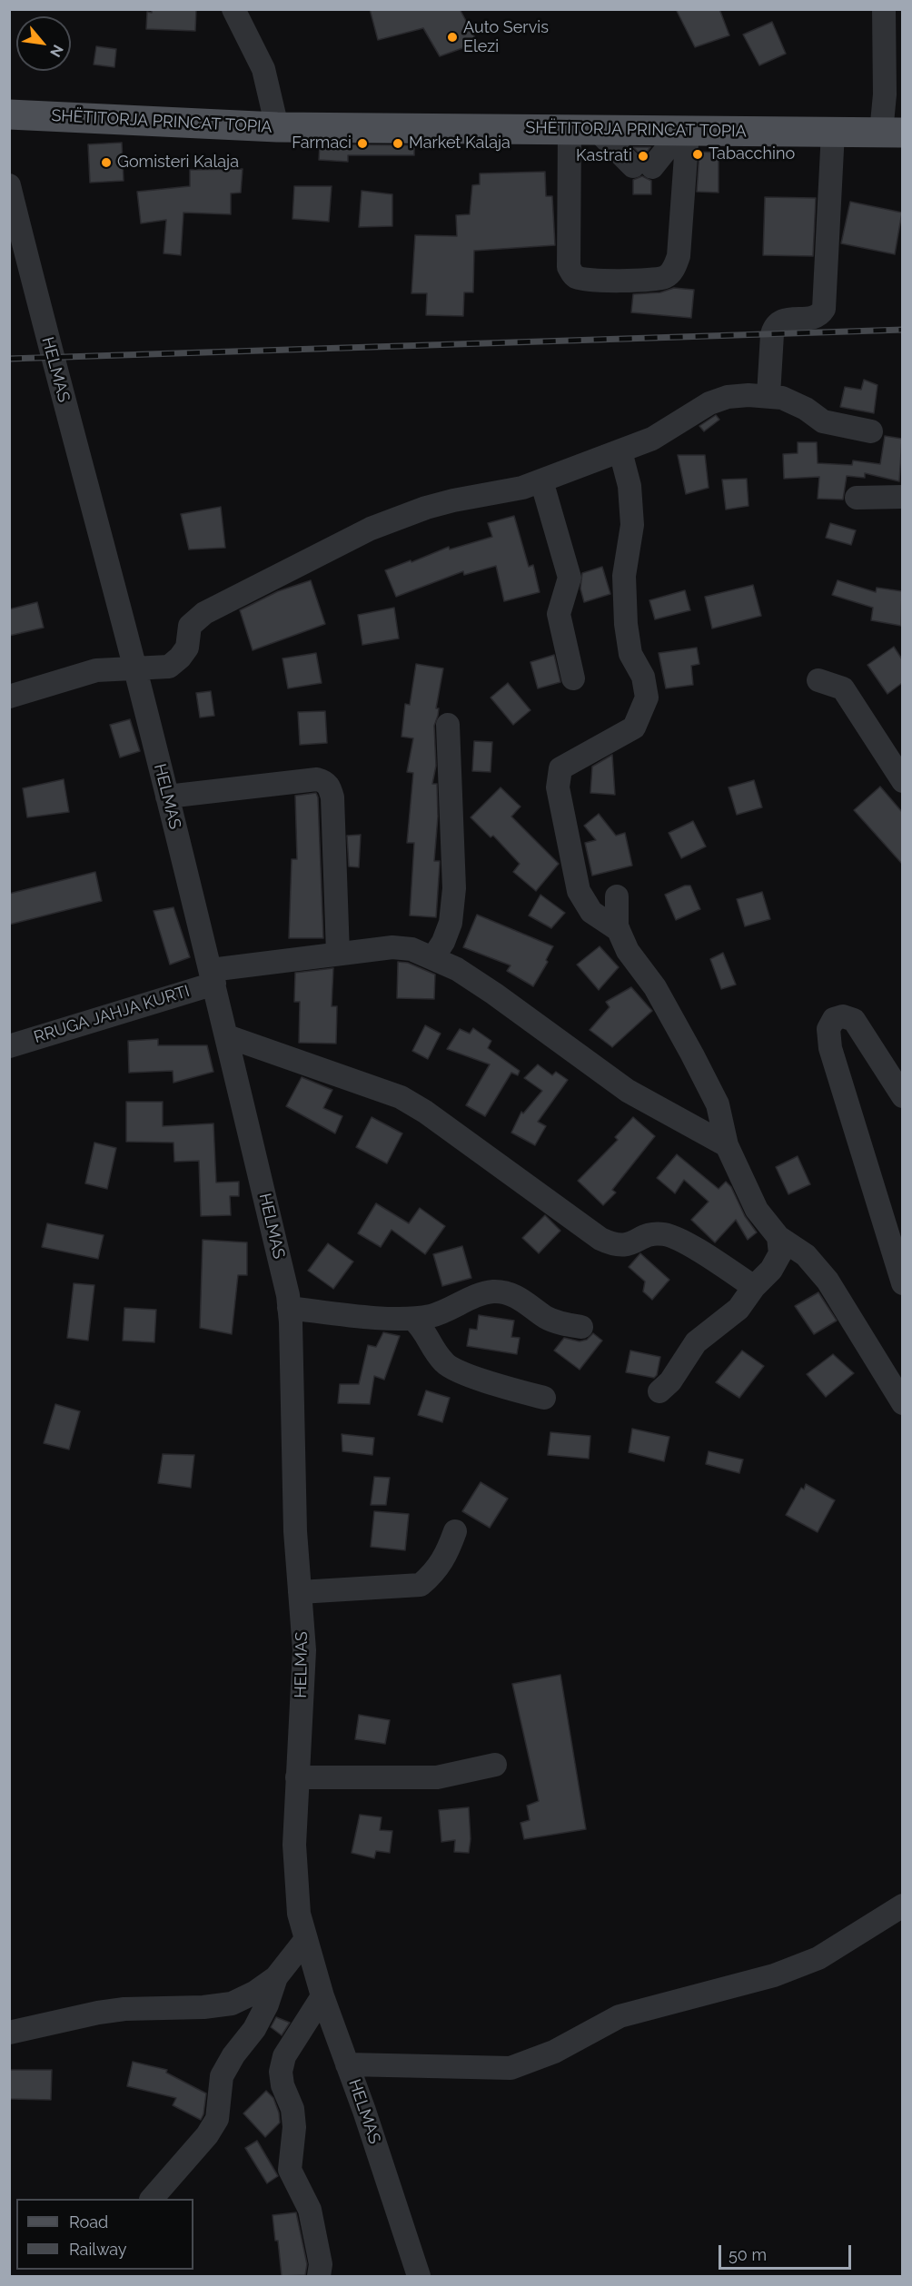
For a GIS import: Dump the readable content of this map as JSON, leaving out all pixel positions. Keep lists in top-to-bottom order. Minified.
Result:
{"streets":{"main road":["SHËTITORJA PRINCAT TOPIA"],"street":["HELMAS","RRUGA JAHJA KURTI"]},"crossings":[["HELMAS","RRUGA JAHJA KURTI"]],"places":["Auto Servis Elezi","Farmaci","Market Kalaja","Tabacchino","Kastrati","Gomisteri Kalaja"],"legend":["Road","Railway"],"scale_bar":"50 m","north":"bottom right"}
